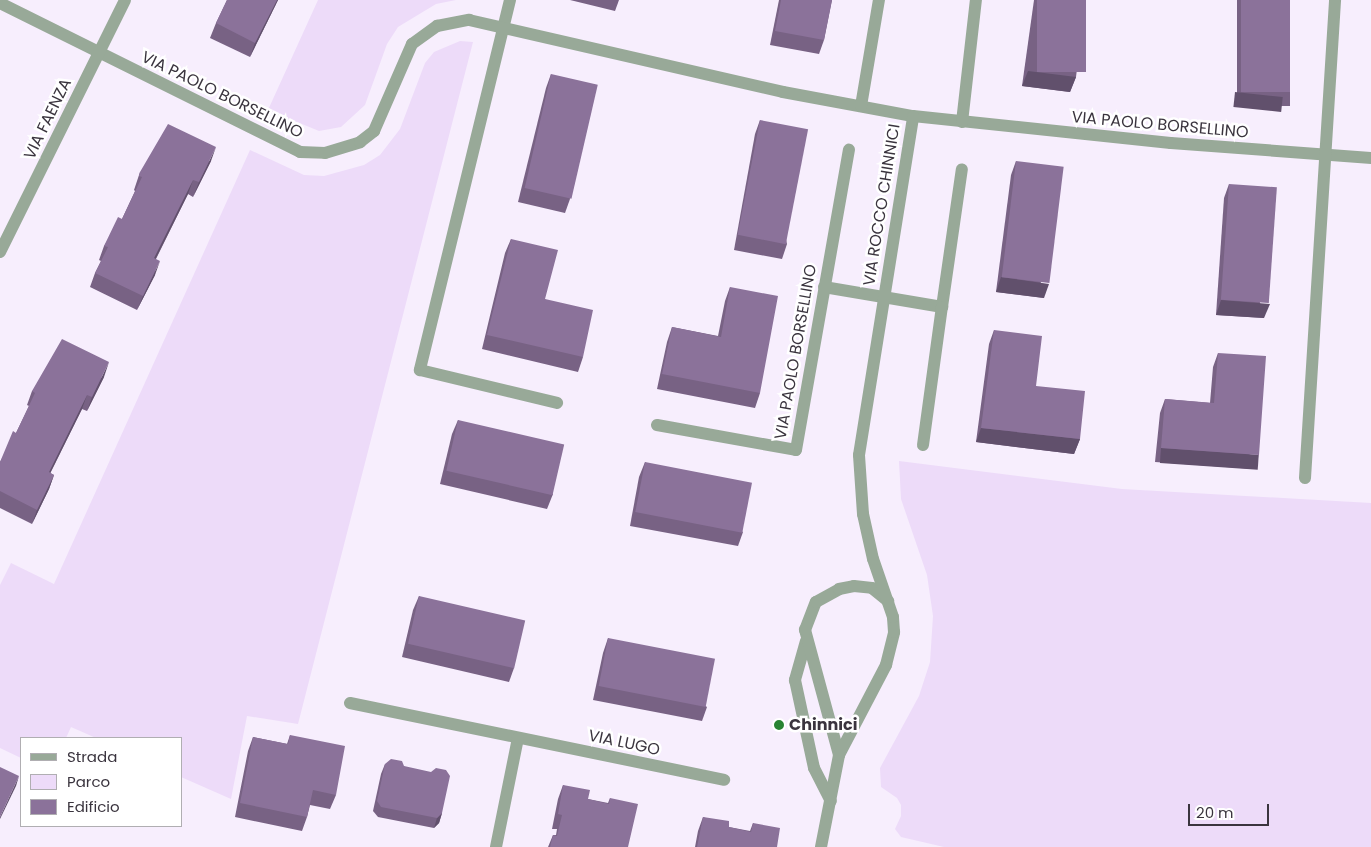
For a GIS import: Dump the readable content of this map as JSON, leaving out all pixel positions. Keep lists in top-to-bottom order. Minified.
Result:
{"streets":{"street":["VIA PAOLO BORSELLINO","VIA FAENZA","VIA ROCCO CHINNICI","VIA LUGO"]},"crossings":[["VIA PAOLO BORSELLINO","VIA FAENZA"],["VIA PAOLO BORSELLINO","VIA ROCCO CHINNICI"]],"places":["Chinnici"],"legend":["Strada","Parco","Edificio"],"scale_bar":"20 m"}
